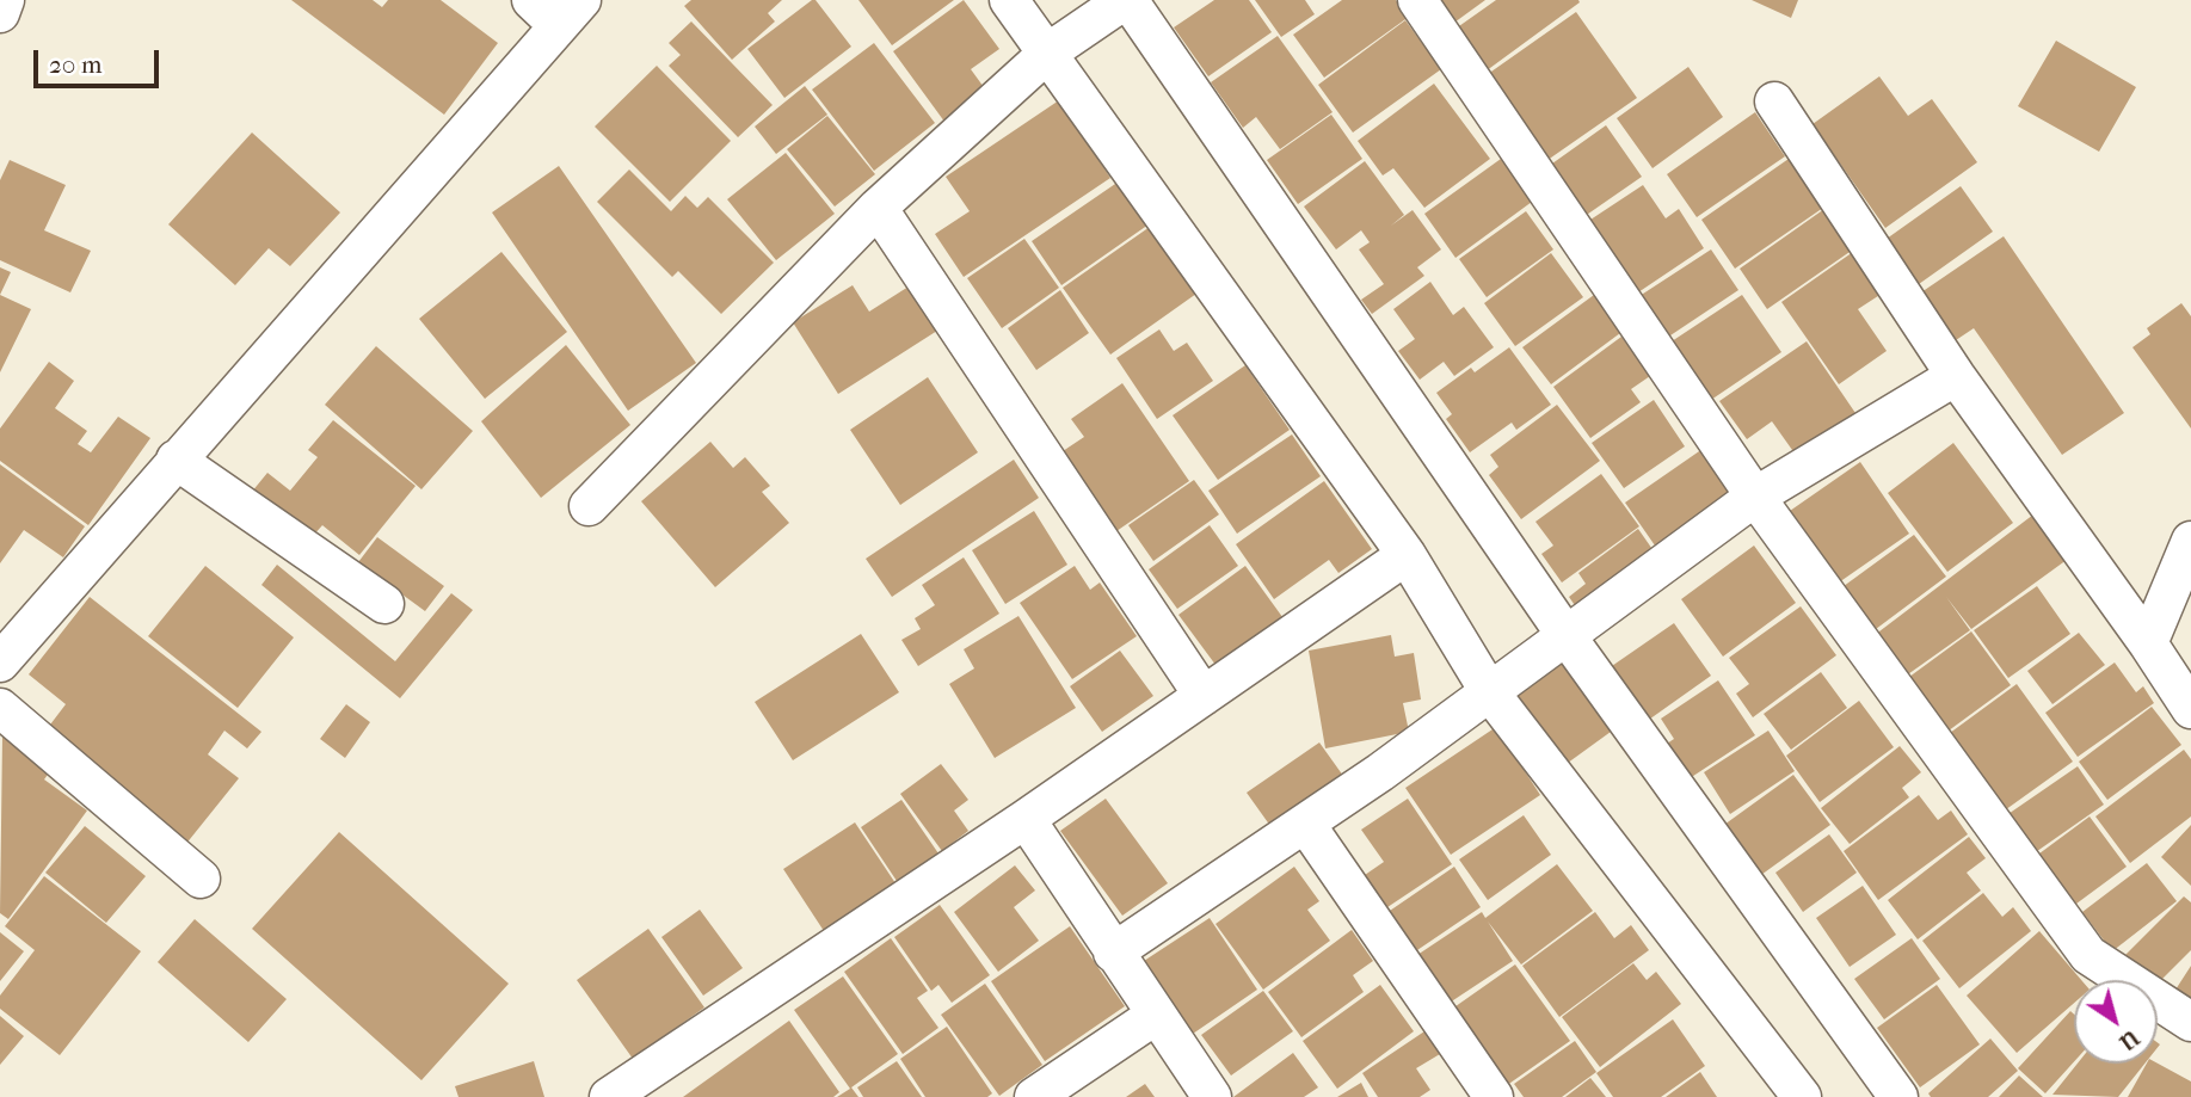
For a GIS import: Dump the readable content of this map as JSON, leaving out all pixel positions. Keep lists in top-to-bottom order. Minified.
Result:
{"scale_bar":"20 m","north":"bottom right"}
